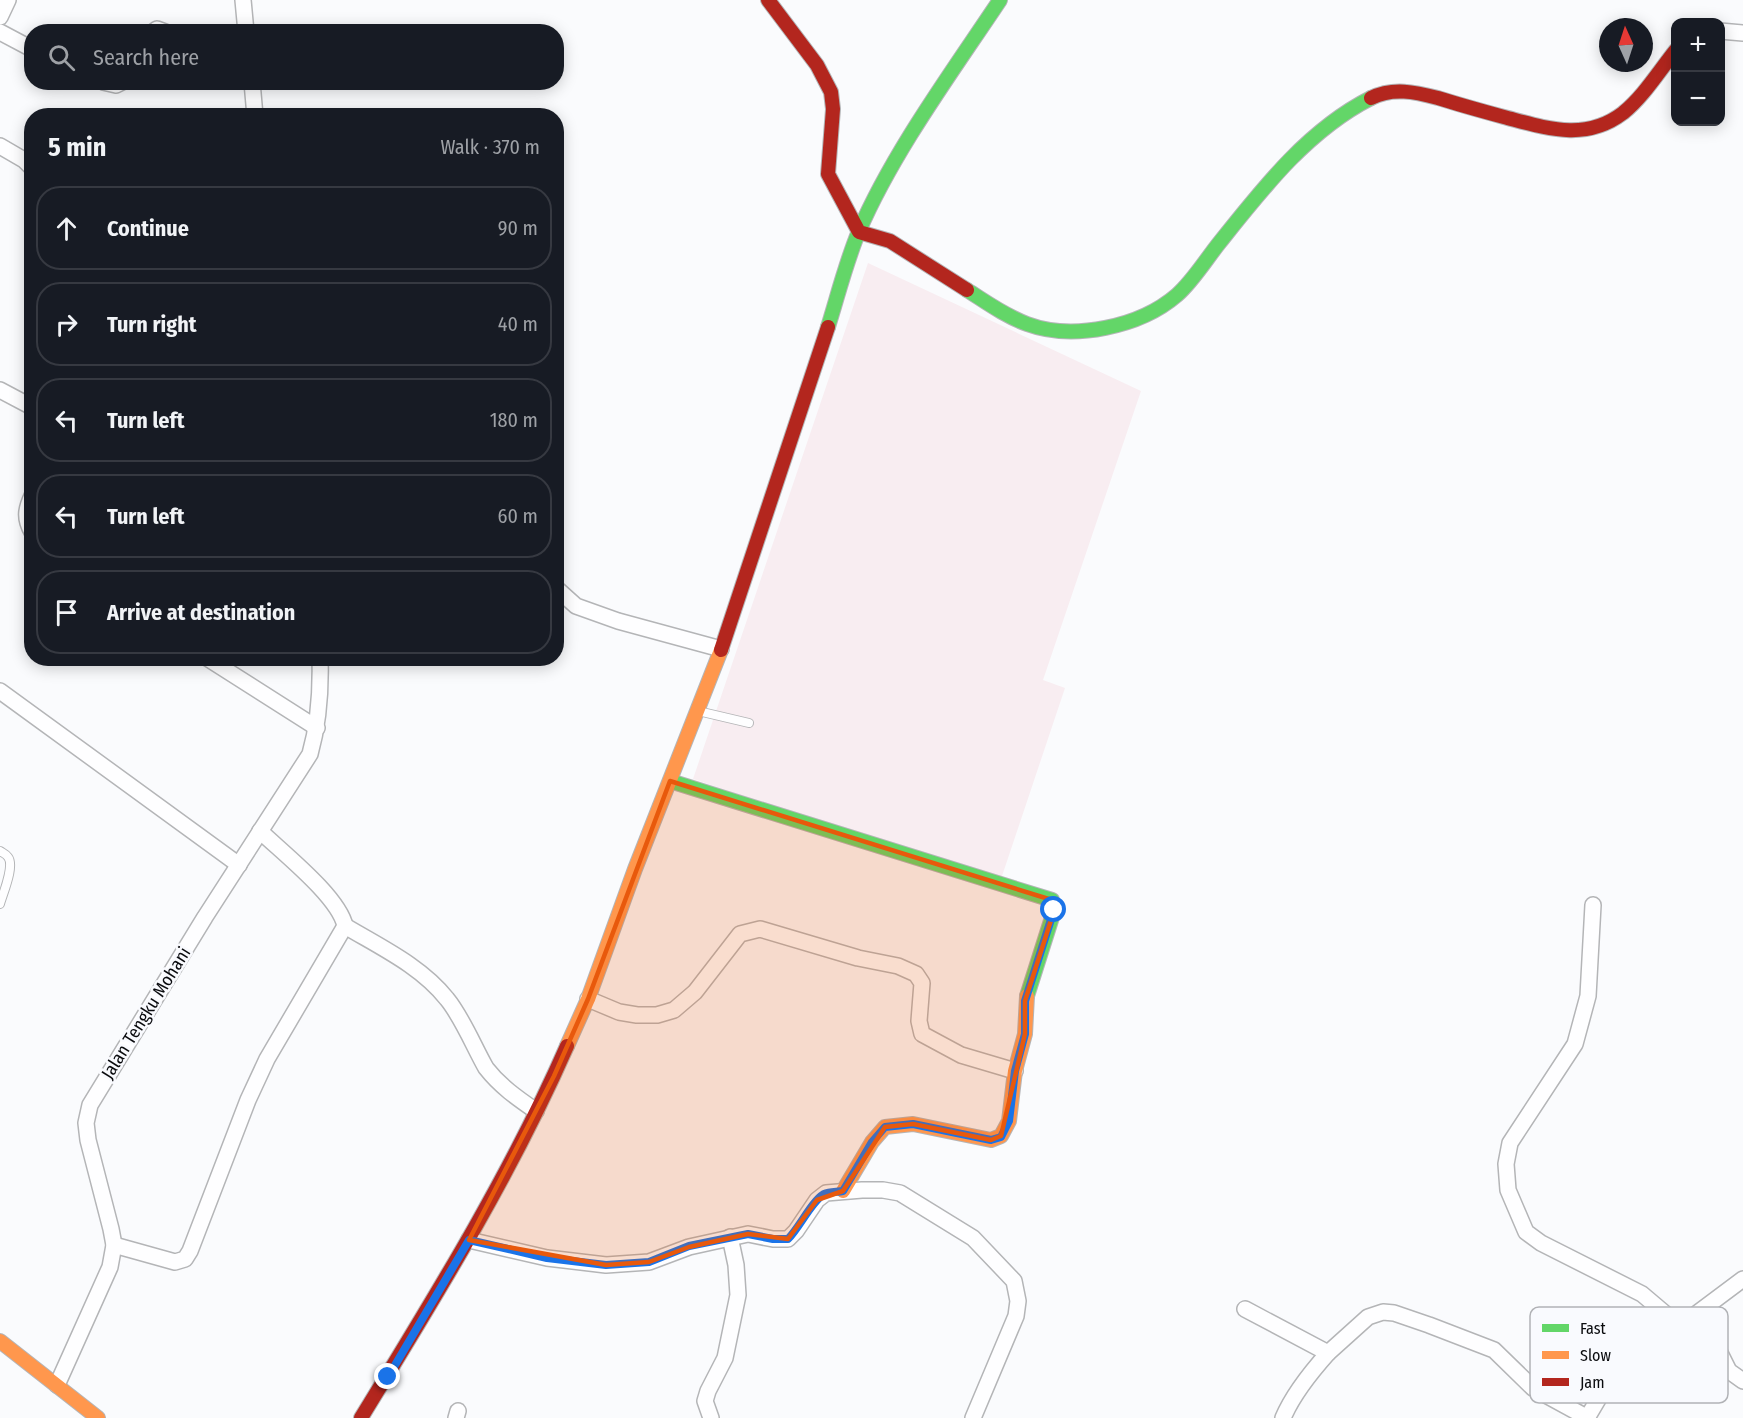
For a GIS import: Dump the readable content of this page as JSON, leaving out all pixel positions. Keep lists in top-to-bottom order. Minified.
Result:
{"streets":{"street":["Jalan Tengku Mohani"]},"legend":["Fast","Slow","Jam"],"north":"top","page":{"map_buttons":["+","−"],"search":"Search here","heading":["5 min","Walk · 370 m"],"list":[["Continue","90 m"],["Turn right","40 m"],["Turn left","180 m"],["Turn left","60 m"],"Arrive at destination"]}}
